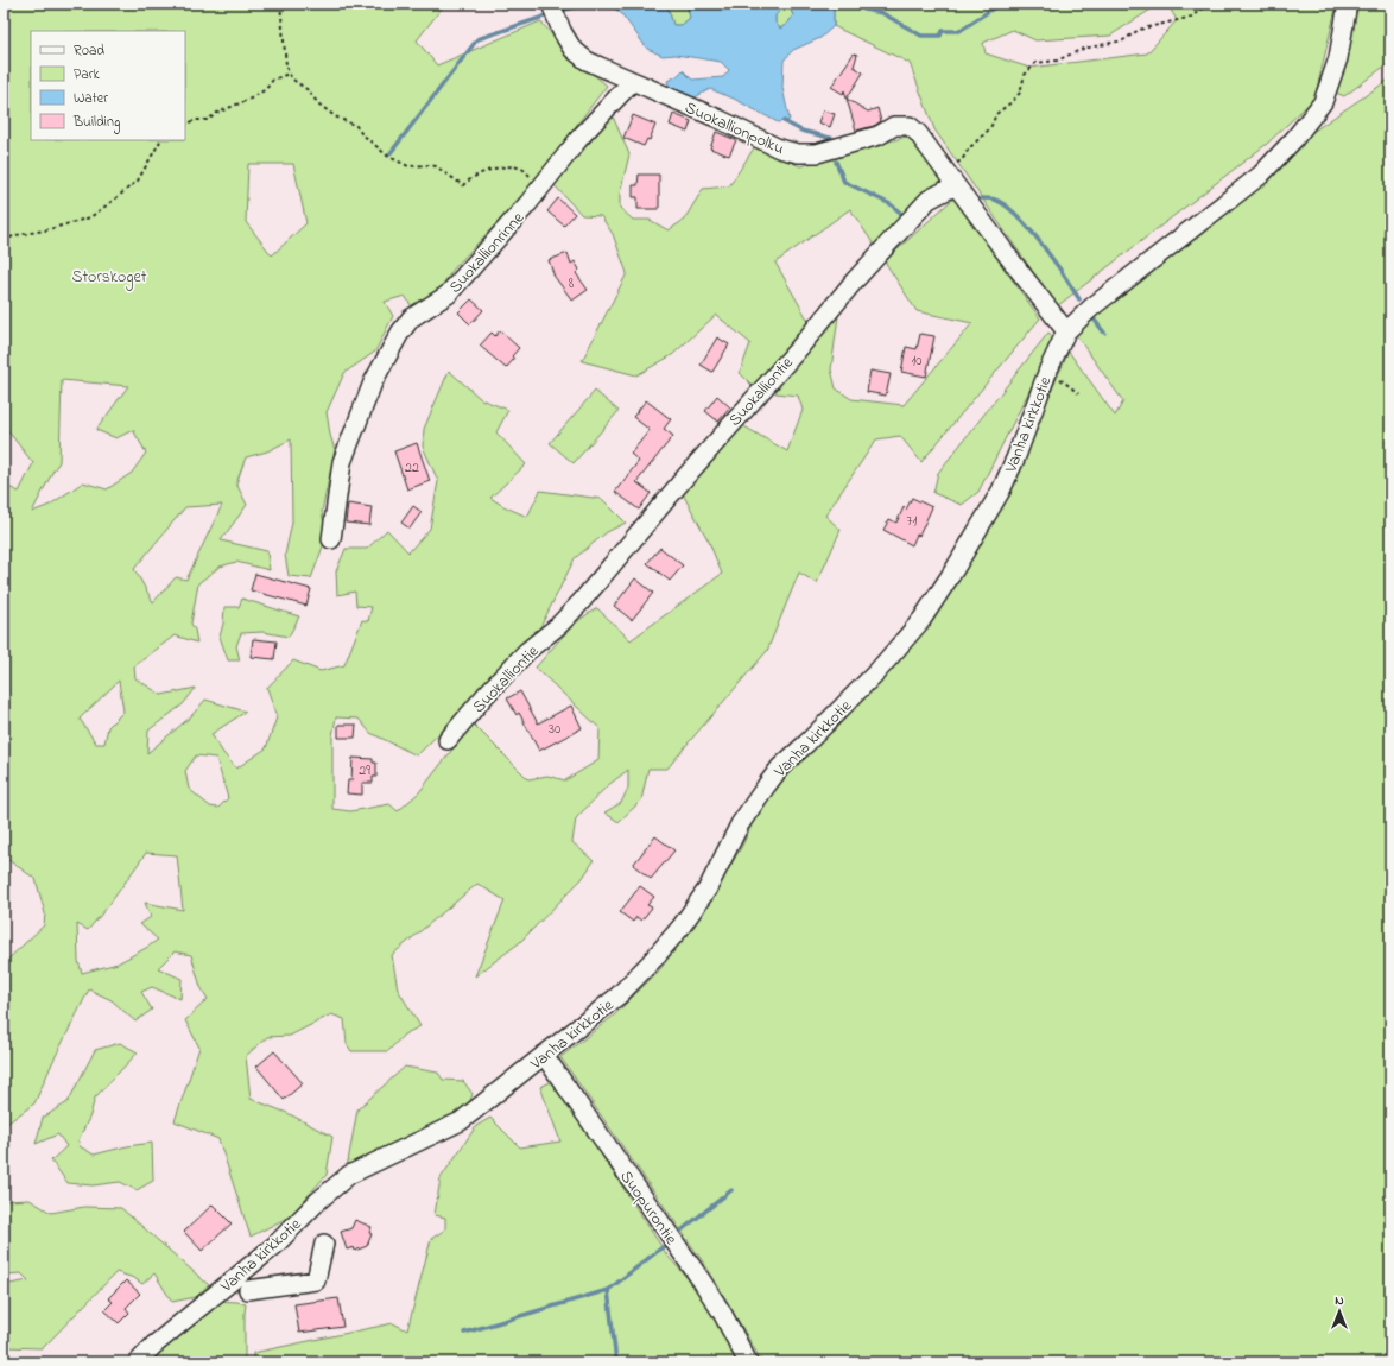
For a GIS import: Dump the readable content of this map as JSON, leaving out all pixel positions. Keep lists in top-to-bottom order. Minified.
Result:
{"streets":{"street":["Suokallionpolku","Suokallionrinne","Suokalliontie","Vanha kirkkotie","Suopurontie"]},"crossings":[["Suokallionpolku","Suokallionrinne"],["Suokallionpolku","Suokalliontie"],["Vanha kirkkotie","Suopurontie"]],"parks":["Storskoget"],"house_numbers":["8","10","22","71","30","29"],"legend":["Road","Park","Water","Building"],"north":"top"}
